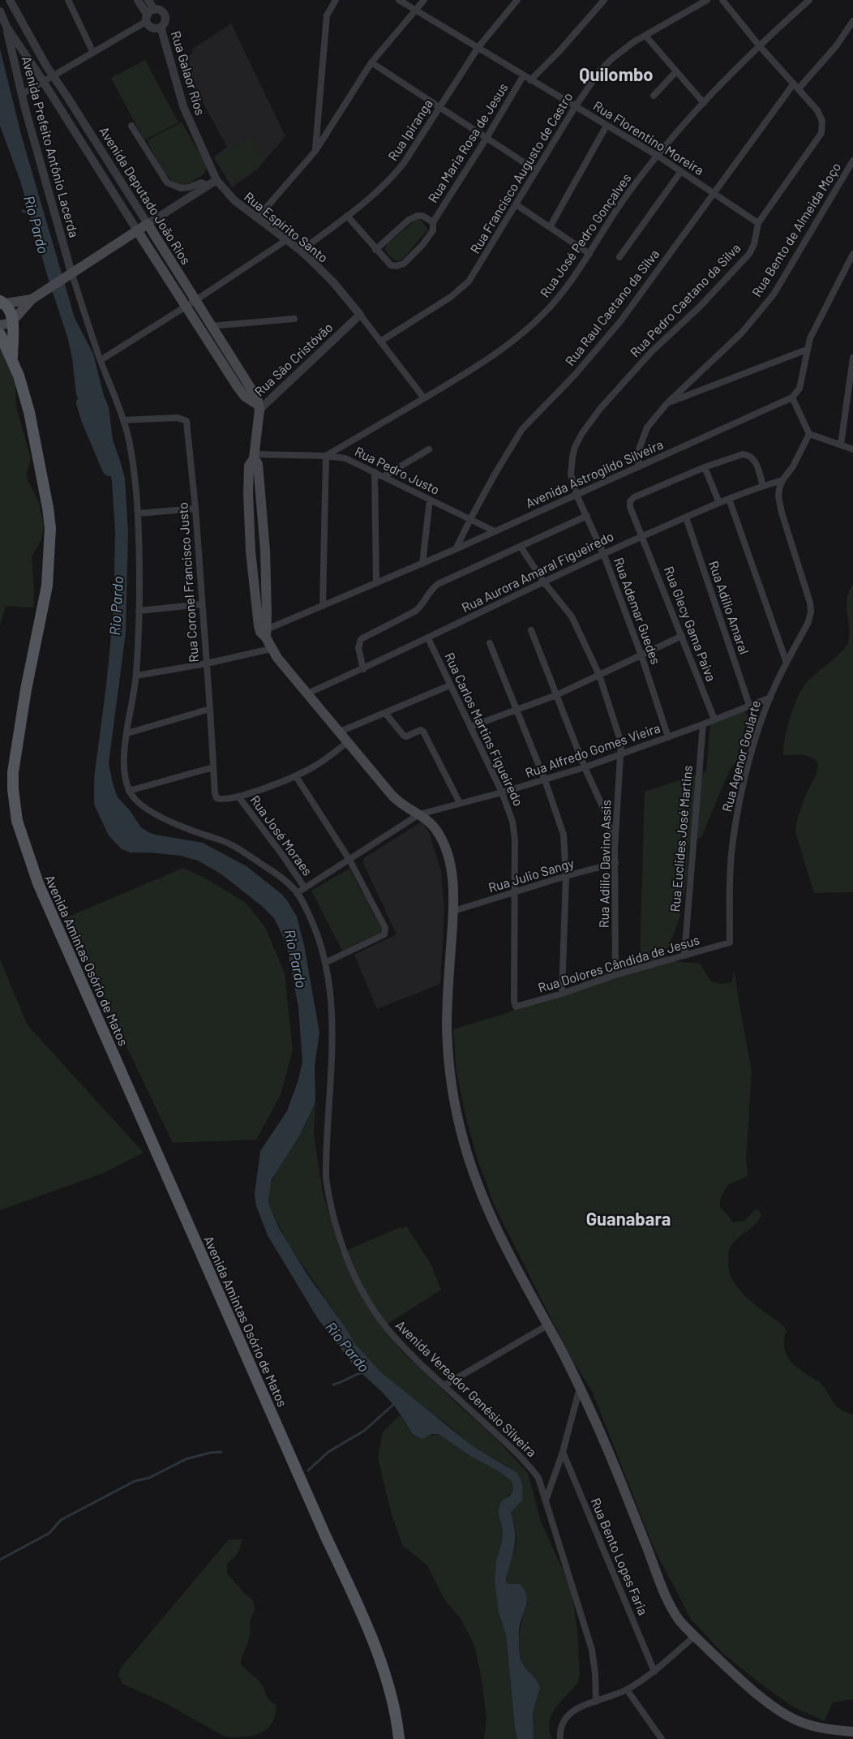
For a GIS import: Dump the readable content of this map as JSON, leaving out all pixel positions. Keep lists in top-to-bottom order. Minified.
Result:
{"streets":{"main road":["Avenida Deputado João Rios","Rua São Cristóvão","Avenida Amintas Osório de Matos"],"street":["Rua Galaor Rios","Rua Ipiranga","Rua Florentino Moreira","Rua Maria Rosa de Jesus","Avenida Prefeito Antônio Lacerda","Rua Francisco Augusto de Castro","Rua Espírito Santo","Rua Bento de Almeida Moço","Rua José Pedro Gonçalves","Rua Pedro Caetano da Silva","Rua Raul Caetano da Silva","Rua Pedro Justo","Avenida Astrogildo Silveira","Rua Aurora Amaral Figueiredo","Rua Coronel Francisco Justo","Rua Adilio Amaral","Rua Ademar Guedes","Rua Glecy Gama Paiva","Rua Carlos Martins Figueiredo","Rua Alfredo Gomes Vieira","Rua Agenor Goularte","Rua José Moraes","Rua Euclides José Martins","Rua Adilio Davino Assis","Rua Julio Sangy","Rua Dolores Cândida de Jesus","Avenida Vereador Genésio Silveira","Rua Bento Lopes Faria"]},"crossings":[["Rua Galaor Rios","Rua Espírito Santo"],["Rua Ipiranga","Rua Florentino Moreira"],["Rua Ipiranga","Rua Maria Rosa de Jesus"],["Rua Ipiranga","Rua Espírito Santo"],["Rua Florentino Moreira","Rua Maria Rosa de Jesus"],["Rua Florentino Moreira","Rua Francisco Augusto de Castro"],["Rua Florentino Moreira","Rua José Pedro Gonçalves"],["Rua Florentino Moreira","Rua Pedro Caetano da Silva"],["Rua Florentino Moreira","Rua Raul Caetano da Silva"],["Avenida Prefeito Antônio Lacerda","Avenida Deputado João Rios"],["Avenida Deputado João Rios","Rua São Cristóvão"],["Rua Espírito Santo","Rua São Cristóvão"],["Rua Bento de Almeida Moço","Avenida Astrogildo Silveira"],["Rua José Pedro Gonçalves","Rua Pedro Justo"],["Rua Pedro Caetano da Silva","Rua Raul Caetano da Silva"],["Rua Pedro Caetano da Silva","Avenida Astrogildo Silveira"],["Rua Pedro Caetano da Silva","Rua Ademar Guedes"],["Rua Raul Caetano da Silva","Rua Pedro Justo"],["Rua Raul Caetano da Silva","Avenida Astrogildo Silveira"],["Rua São Cristóvão","Rua Pedro Justo"],["Rua São Cristóvão","Avenida Astrogildo Silveira"],["Rua São Cristóvão","Rua Aurora Amaral Figueiredo"],["Rua São Cristóvão","Rua Alfredo Gomes Vieira"],["Rua São Cristóvão","Rua Julio Sangy"],["Rua Pedro Justo","Avenida Astrogildo Silveira"],["Avenida Astrogildo Silveira","Rua Ademar Guedes"],["Rua Aurora Amaral Figueiredo","Rua Adilio Amaral"],["Rua Aurora Amaral Figueiredo","Rua Ademar Guedes"],["Rua Aurora Amaral Figueiredo","Rua Glecy Gama Paiva"],["Rua Aurora Amaral Figueiredo","Rua Carlos Martins Figueiredo"],["Rua Aurora Amaral Figueiredo","Rua Agenor Goularte"],["Rua Aurora Amaral Figueiredo","Rua Adilio Davino Assis"],["Rua Coronel Francisco Justo","Rua José Moraes"],["Rua Adilio Amaral","Rua Alfredo Gomes Vieira"],["Rua Ademar Guedes","Rua Alfredo Gomes Vieira"],["Rua Glecy Gama Paiva","Rua Alfredo Gomes Vieira"],["Rua Carlos Martins Figueiredo","Rua Alfredo Gomes Vieira"],["Rua Carlos Martins Figueiredo","Rua Julio Sangy"],["Rua Carlos Martins Figueiredo","Rua Dolores Cândida de Jesus"],["Rua Alfredo Gomes Vieira","Rua Agenor Goularte"],["Rua Alfredo Gomes Vieira","Rua José Moraes"],["Rua Alfredo Gomes Vieira","Rua Euclides José Martins"],["Rua Alfredo Gomes Vieira","Rua Adilio Davino Assis"],["Rua Alfredo Gomes Vieira","Avenida Vereador Genésio Silveira"],["Rua Agenor Goularte","Rua Dolores Cândida de Jesus"],["Rua Euclides José Martins","Rua Dolores Cândida de Jesus"],["Rua Adilio Davino Assis","Rua Julio Sangy"],["Rua Adilio Davino Assis","Rua Dolores Cândida de Jesus"]],"districts":["Quilombo","Guanabara"],"water":["Rio Pardo"]}
